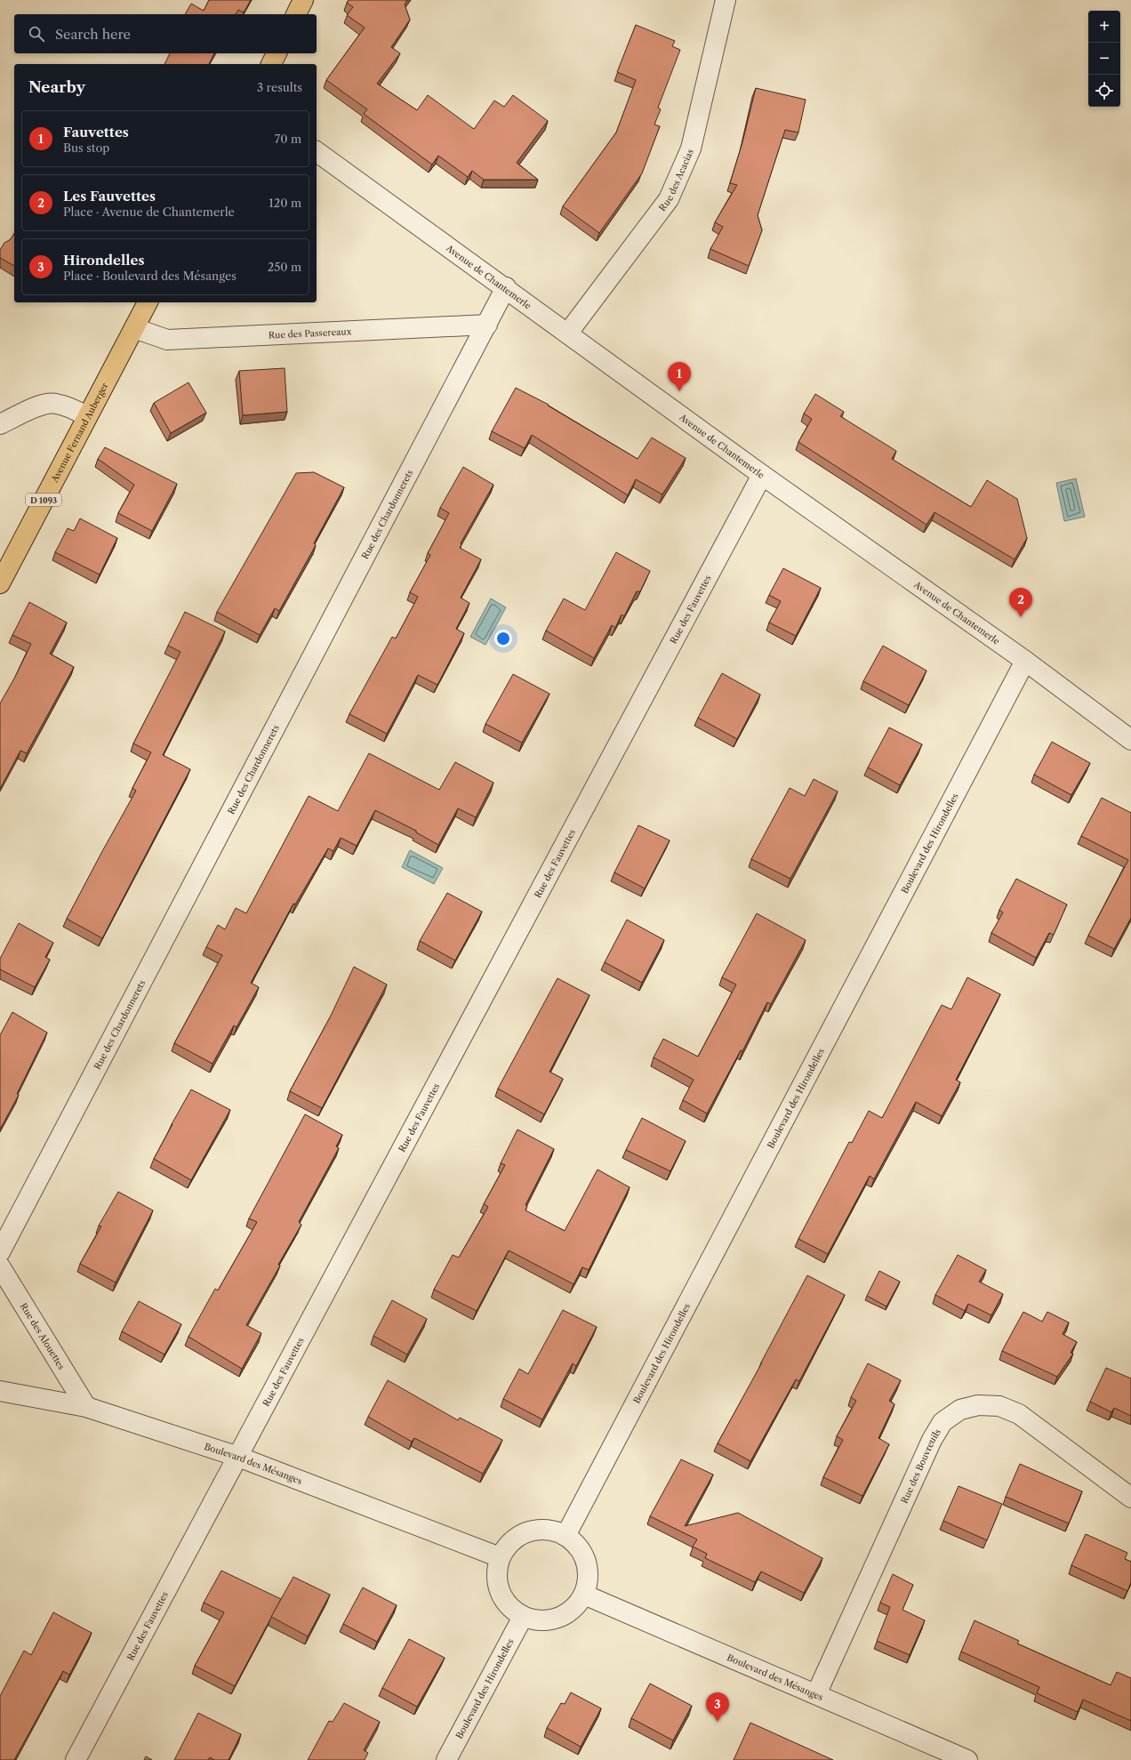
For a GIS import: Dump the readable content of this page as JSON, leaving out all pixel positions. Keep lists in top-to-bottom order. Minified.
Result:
{"streets":{"main road":["Avenue Fernand Auberger","D 1093"],"street":["Rue des Acacias","Avenue de Chantemerle","Rue des Passereaux","Rue des Chardonnerets","Rue des Fauvettes","Boulevard des Hirondelles","Rue des Alouettes","Boulevard des Mésanges","Rue des Bouvreuils"]},"crossings":[["Rue des Acacias","Avenue de Chantemerle"],["Avenue de Chantemerle","Rue des Chardonnerets"],["Avenue de Chantemerle","Rue des Fauvettes"],["Avenue de Chantemerle","Boulevard des Hirondelles"],["Rue des Passereaux","Avenue Fernand Auberger"],["Rue des Passereaux","Rue des Chardonnerets"],["Rue des Fauvettes","Boulevard des Mésanges"],["Boulevard des Hirondelles","Boulevard des Mésanges"],["Rue des Alouettes","Boulevard des Mésanges"],["Boulevard des Mésanges","Rue des Bouvreuils"]],"page":{"map_buttons":["+","−"],"search":"Search here","heading":["Nearby","3 results"],"list":[{"mark":"1","name":"Fauvettes","note":"Bus stop","value":"70 m"},{"mark":"2","name":"Les Fauvettes","note":"Place · Avenue de Chantemerle","value":"120 m"},{"mark":"3","name":"Hirondelles","note":"Place · Boulevard des Mésanges","value":"250 m"}],"pins":["1","2","3"]}}
